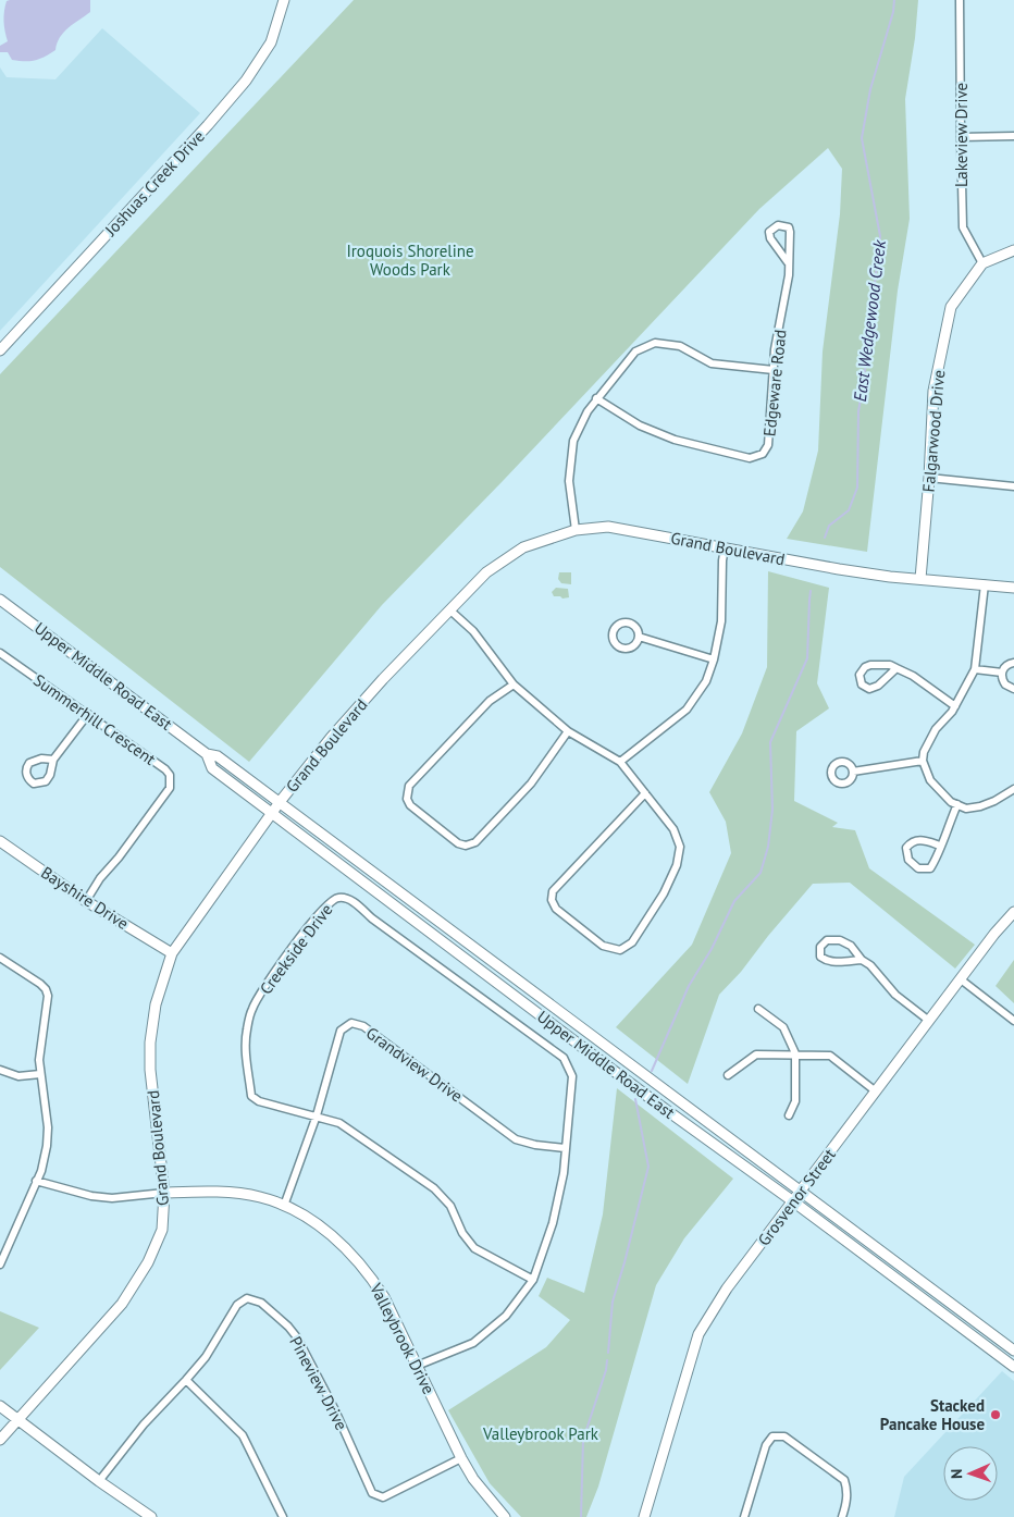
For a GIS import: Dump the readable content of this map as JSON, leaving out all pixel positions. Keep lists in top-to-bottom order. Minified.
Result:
{"streets":{"street":["Lakeview Drive","Joshuas Creek Drive","Edgeware Road","Falgarwood Drive","Grand Boulevard","Upper Middle Road East","Summerhill Crescent","Bayshire Drive","Creekside Drive","Grandview Drive","Grosvenor Street","Valleybrook Drive","Pineview Drive"]},"crossings":[["Lakeview Drive","Falgarwood Drive"],["Falgarwood Drive","Grand Boulevard"],["Grand Boulevard","Upper Middle Road East"],["Grand Boulevard","Bayshire Drive"],["Grand Boulevard","Valleybrook Drive"],["Upper Middle Road East","Grosvenor Street"],["Summerhill Crescent","Bayshire Drive"],["Creekside Drive","Grandview Drive"],["Creekside Drive","Valleybrook Drive"],["Grandview Drive","Valleybrook Drive"],["Valleybrook Drive","Pineview Drive"]],"water":["East Wedgewood Creek"],"parks":["Iroquois Shoreline Woods Park","Valleybrook Park"],"places":["Stacked Pancake House"],"north":"left"}
